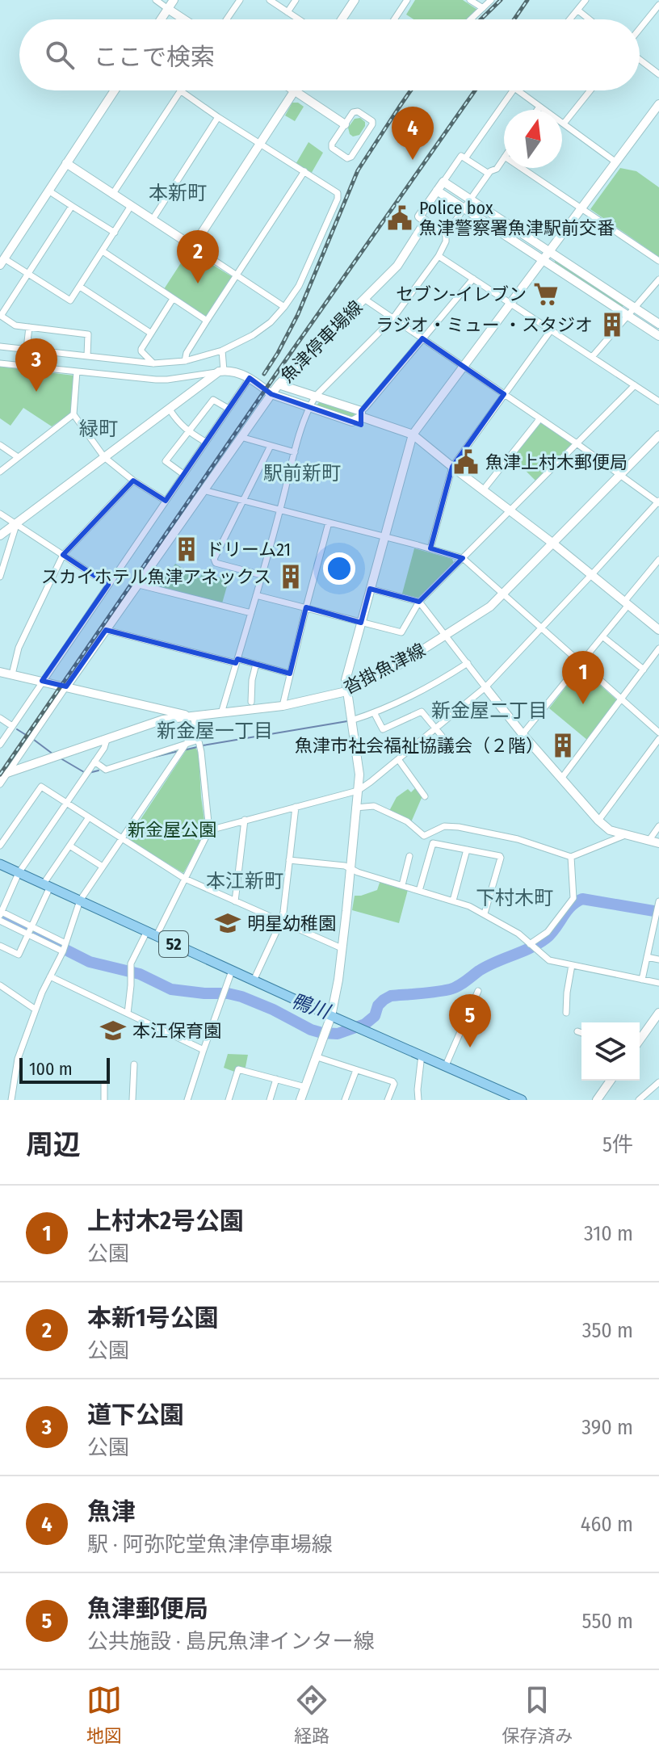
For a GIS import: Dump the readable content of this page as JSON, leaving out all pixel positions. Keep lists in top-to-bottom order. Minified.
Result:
{"streets":{"main road":["52"],"street":["魚津停車場線","沓掛魚津線"]},"districts":["本新町","緑町","駅前新町","新金屋二丁目","新金屋一丁目","本江新町","下村木町"],"water":["鴨川"],"parks":["新金屋公園"],"places":{"public building":["Police box 魚津警察署魚津駅前交番","魚津上村木郵便局"],"supermarket":["セブン-イレブン"],"building":["ラジオ・ミュー ・スタジオ","ドリーム21","スカイホテル魚津アネックス","魚津市社会福祉協議会（２階）"],"school or university":["明星幼稚園","本江保育園"]},"scale_bar":"100 m","north":"top","page":{"search":"ここで検索","pins":["4","2","3","1","5"],"scale":"100 m","heading":["周辺","5件"],"list":[{"mark":"1","name":"上村木2号公園","note":"公園","value":"310 m"},{"mark":"2","name":"本新1号公園","note":"公園","value":"350 m"},{"mark":"3","name":"道下公園","note":"公園","value":"390 m"},{"mark":"4","name":"魚津","note":"駅 · 阿弥陀堂魚津停車場線","value":"460 m"},{"mark":"5","name":"魚津郵便局","note":"公共施設 · 島尻魚津インター線","value":"550 m"}],"nav":["地図","経路","保存済み"]}}
